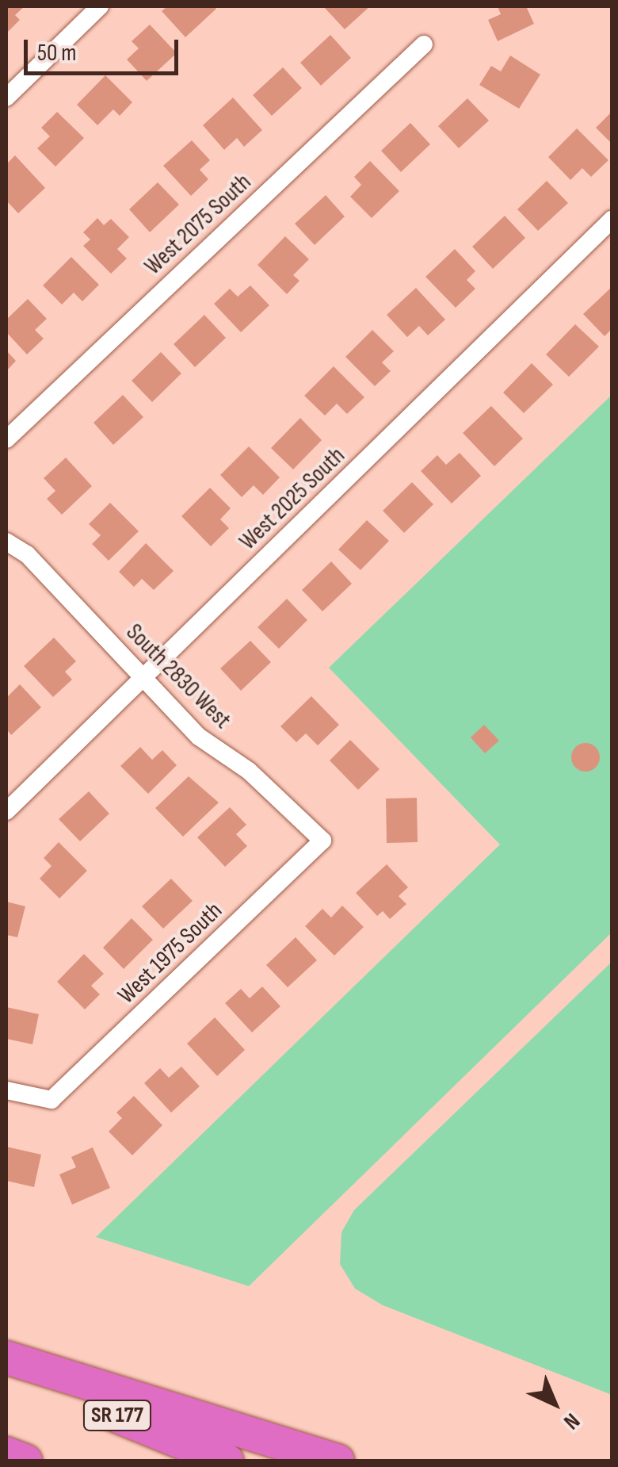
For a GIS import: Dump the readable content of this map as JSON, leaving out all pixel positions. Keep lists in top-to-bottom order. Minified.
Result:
{"streets":{"highway":["SR 177"],"street":["West 2075 South","West 2025 South","South 2830 West","West 1975 South"]},"crossings":[["West 2025 South","South 2830 West"],["South 2830 West","West 1975 South"]],"scale_bar":"50 m","north":"bottom right"}
